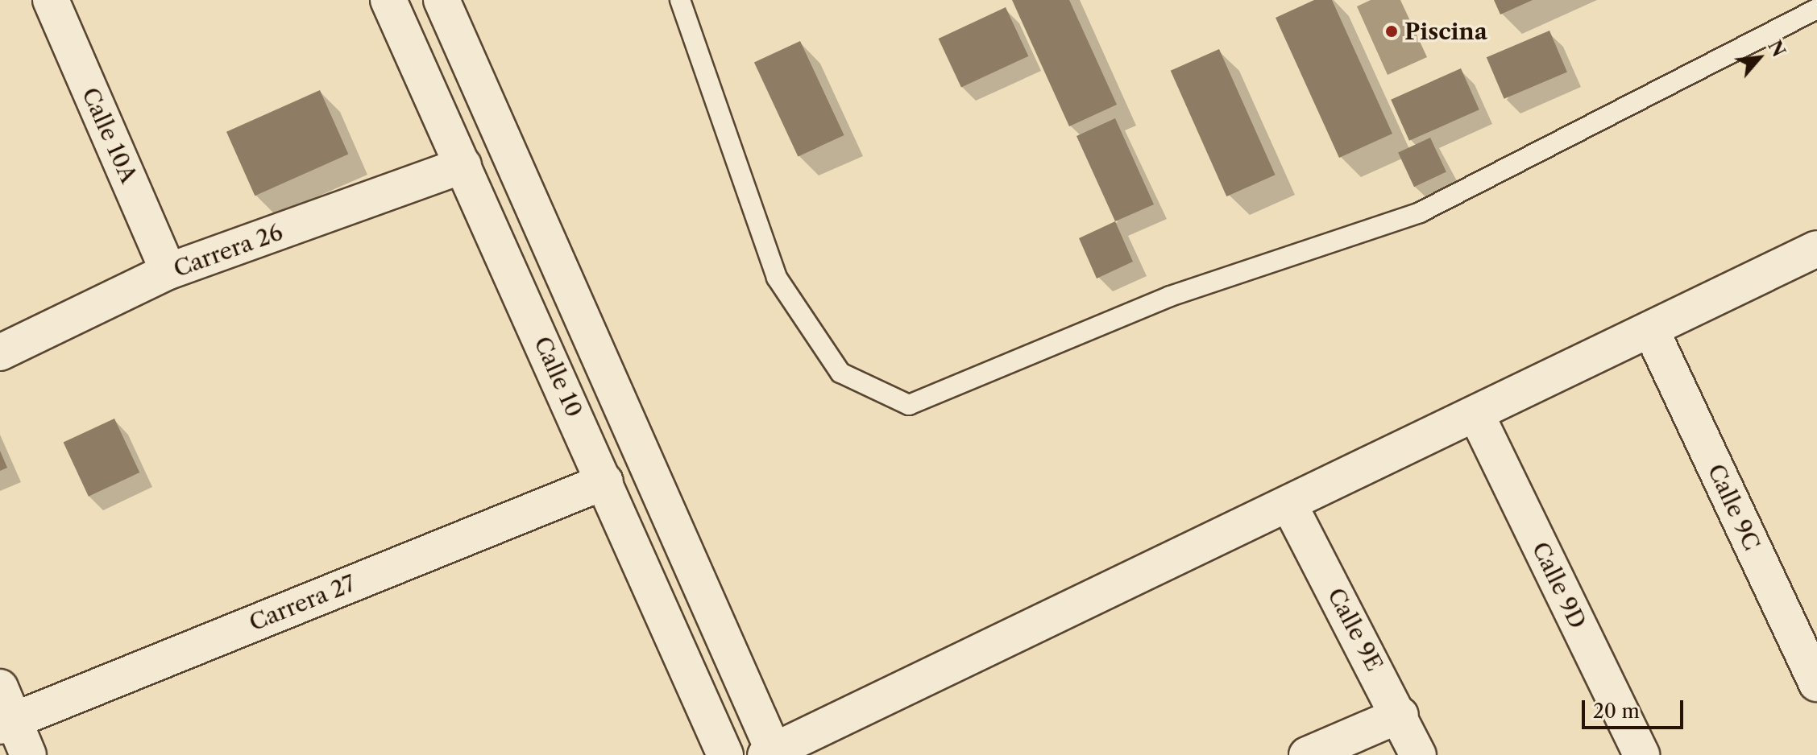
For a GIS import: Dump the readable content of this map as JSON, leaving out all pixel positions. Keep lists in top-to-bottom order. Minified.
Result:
{"streets":{"street":["Calle 10A","Carrera 26","Calle 10","Calle 9C","Calle 9D","Carrera 27","Calle 9E"]},"crossings":[["Calle 10A","Carrera 26"],["Carrera 26","Calle 10"],["Calle 10","Carrera 27"]],"places":["Piscina"],"scale_bar":"20 m","north":"top right"}
